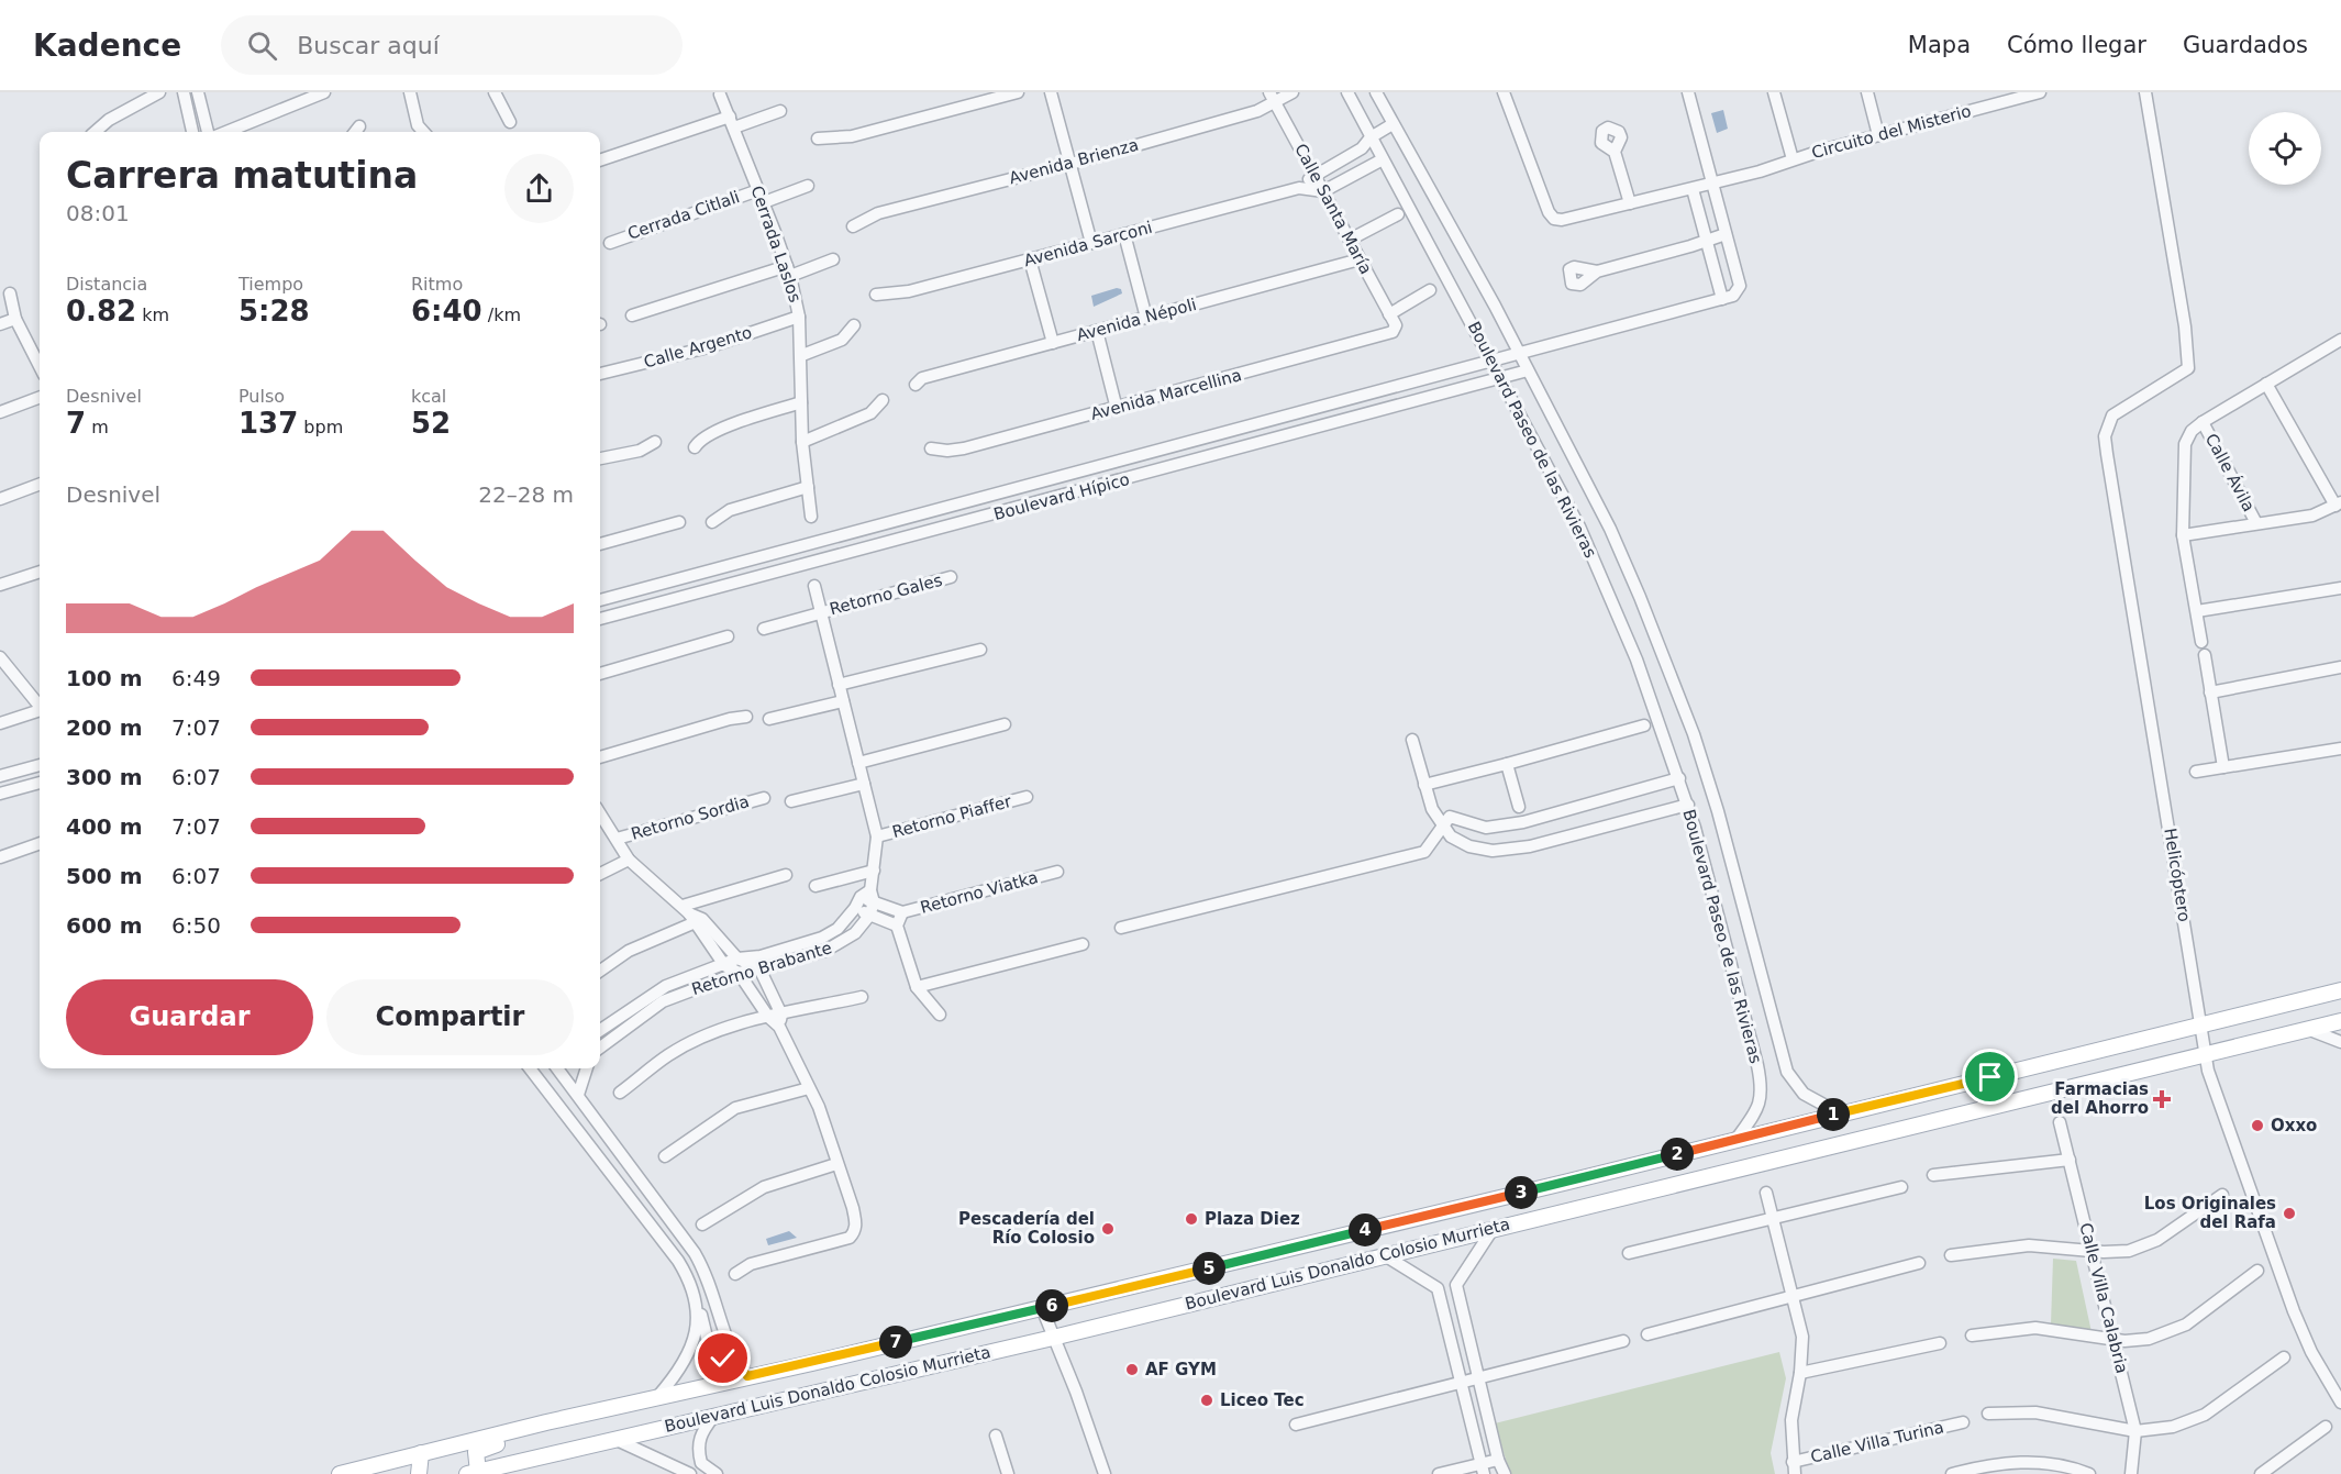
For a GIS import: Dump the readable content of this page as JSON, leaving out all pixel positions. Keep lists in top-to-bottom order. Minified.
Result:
{"streets":{"main road":["Boulevard Luis Donaldo Colosio Murrieta"],"street":["Circuito del Misterio","Avenida Brienza","Calle Santa María","Cerrada Citlali","Cerrada Laslos","Avenida Sarconi","Avenida Népoli","Calle Argento","Avenida Marcellina","Boulevard Paseo de las Rivieras","Calle Ávila","Boulevard Hípico","Retorno Gales","Retorno Piaffer","Retorno Sordia","Helicóptero","Retorno Viatka","Retorno Brabante","Calle Villa Calabria","Calle Villa Turina"]},"crossings":[["Avenida Brienza","Calle Santa María"],["Calle Santa María","Avenida Sarconi"],["Calle Santa María","Avenida Népoli"],["Calle Santa María","Avenida Marcellina"],["Cerrada Citlali","Cerrada Laslos"],["Cerrada Laslos","Calle Argento"],["Avenida Sarconi","Boulevard Paseo de las Rivieras"],["Boulevard Paseo de las Rivieras","Boulevard Hípico"],["Boulevard Paseo de las Rivieras","Boulevard Luis Donaldo Colosio Murrieta"],["Helicóptero","Boulevard Luis Donaldo Colosio Murrieta"]],"places":{"health":["Farmacias del Ahorro"],"other":["Oxxo","Los Originales del Rafa","Plaza Diez","Pescadería del Río Colosio","AF GYM","Liceo Tec"]},"page":{"header":"Kadence","search":"Buscar aquí","nav":["Mapa","Cómo llegar","Guardados"],"heading":["Carrera matutina","08:01"],"stats":[["Distancia","0.82 km"],["Tiempo","5:28"],["Ritmo","6:40 /km"],["Desnivel","7 m"],["Pulso","137 bpm"],["kcal","52"]],"chart":["Desnivel","22–28 m"],"list":[{"name":"100 m","note":"6:49"},{"name":"200 m","note":"7:07"},{"name":"300 m","note":"6:07"},{"name":"400 m","note":"7:07"},{"name":"500 m","note":"6:07"},{"name":"600 m","note":"6:50"}],"buttons":["Guardar","Compartir"],"pins":["1","2","3","4","5","6","7"]}}
